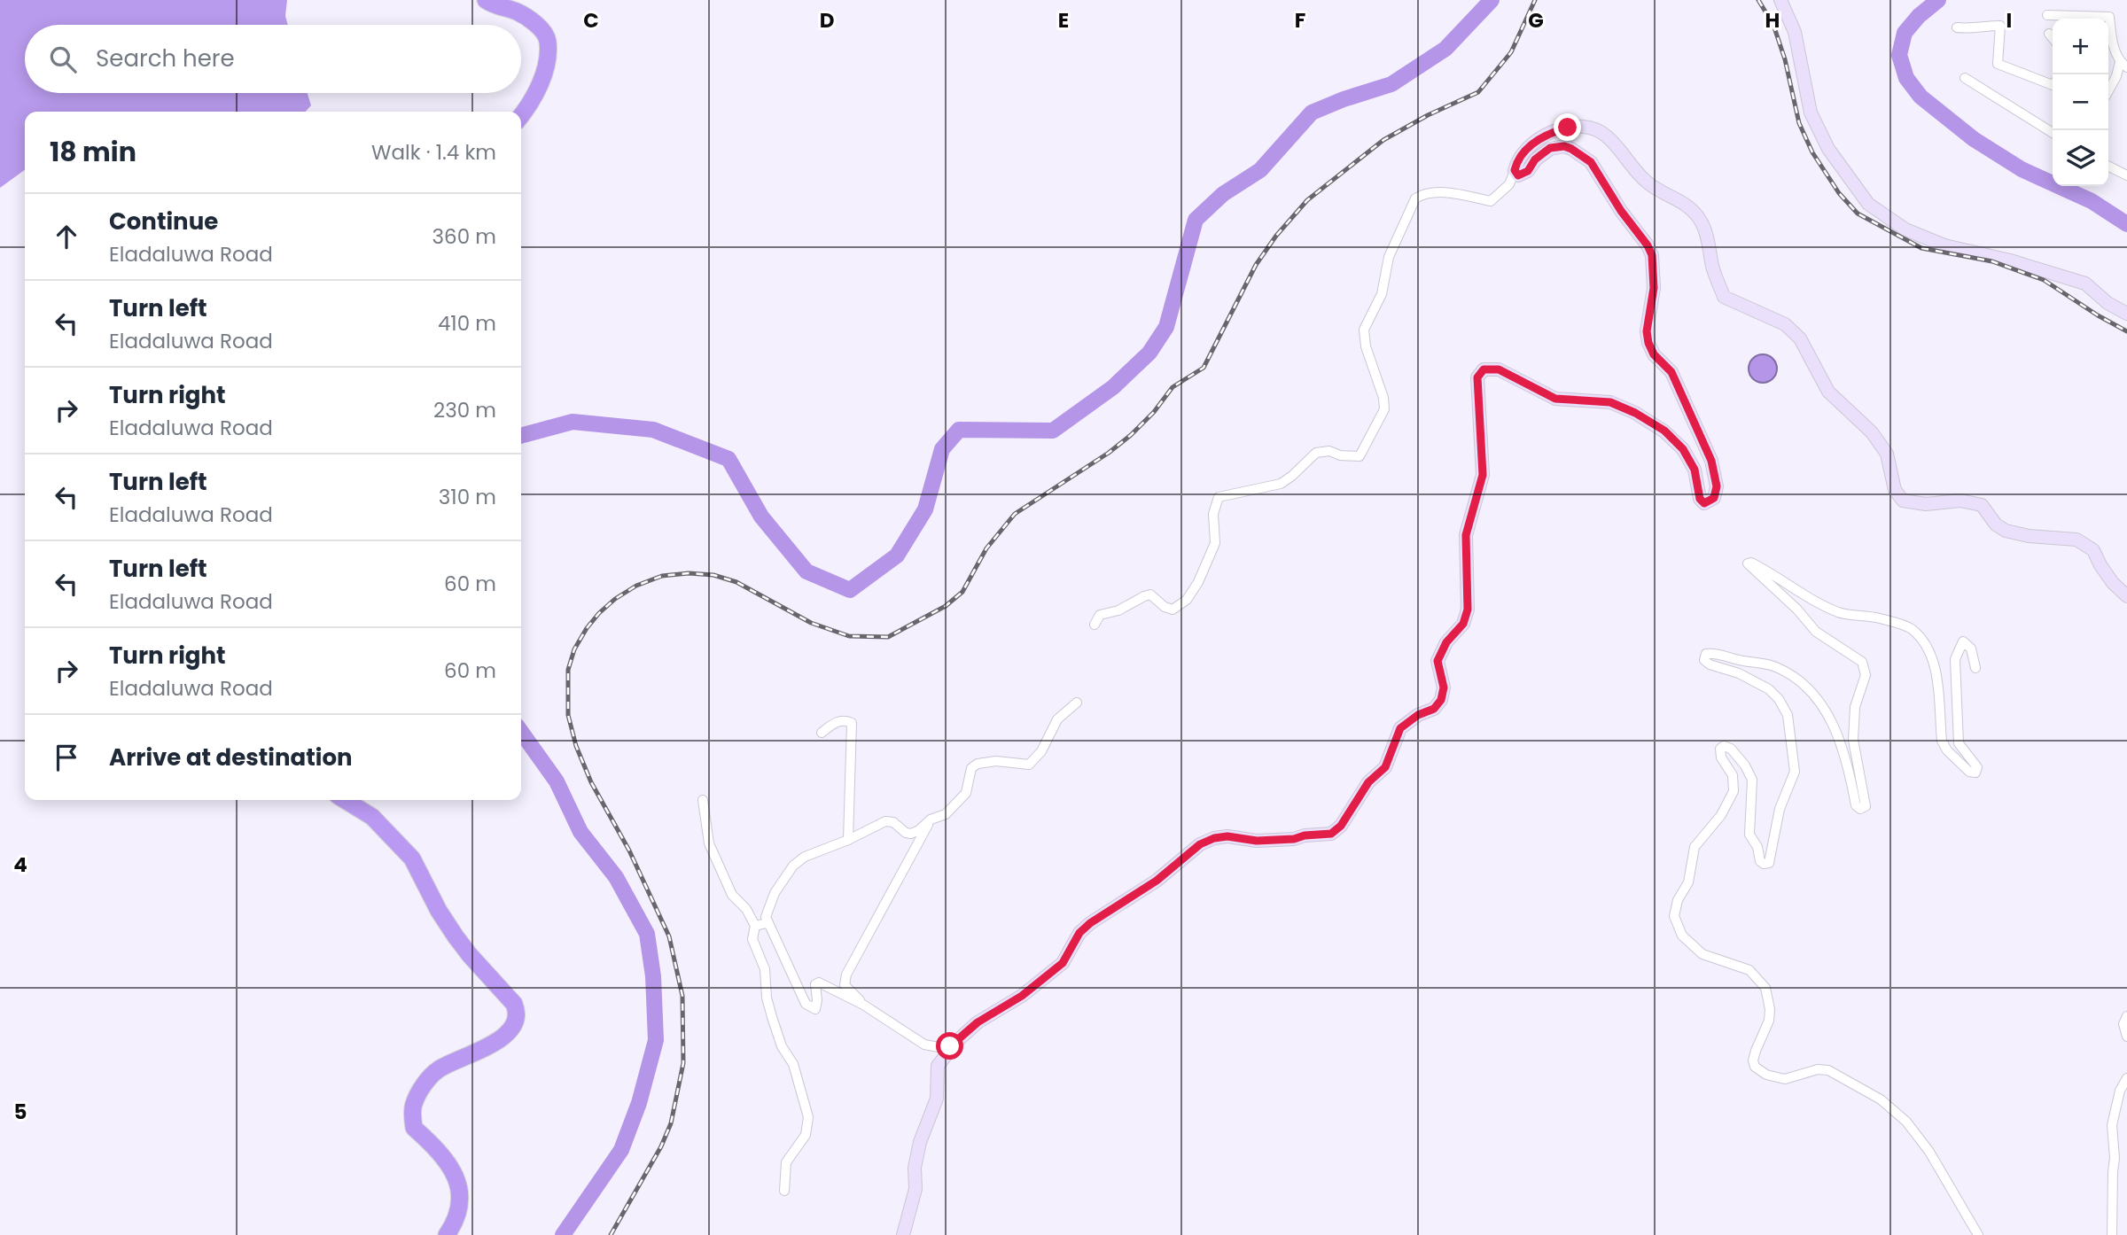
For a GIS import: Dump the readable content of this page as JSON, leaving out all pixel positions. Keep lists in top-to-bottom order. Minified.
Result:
{"page":{"map_buttons":["+","−"],"search":"Search here","heading":["18 min","Walk · 1.4 km"],"list":[["Continue","Eladaluwa Road","360 m"],["Turn left","Eladaluwa Road","410 m"],["Turn right","Eladaluwa Road","230 m"],["Turn left","Eladaluwa Road","310 m"],["Turn left","Eladaluwa Road","60 m"],["Turn right","Eladaluwa Road","60 m"],"Arrive at destination"]},"grid":{"columns":["C","D","E","F","G","H","I"],"rows":["4","5"]}}
